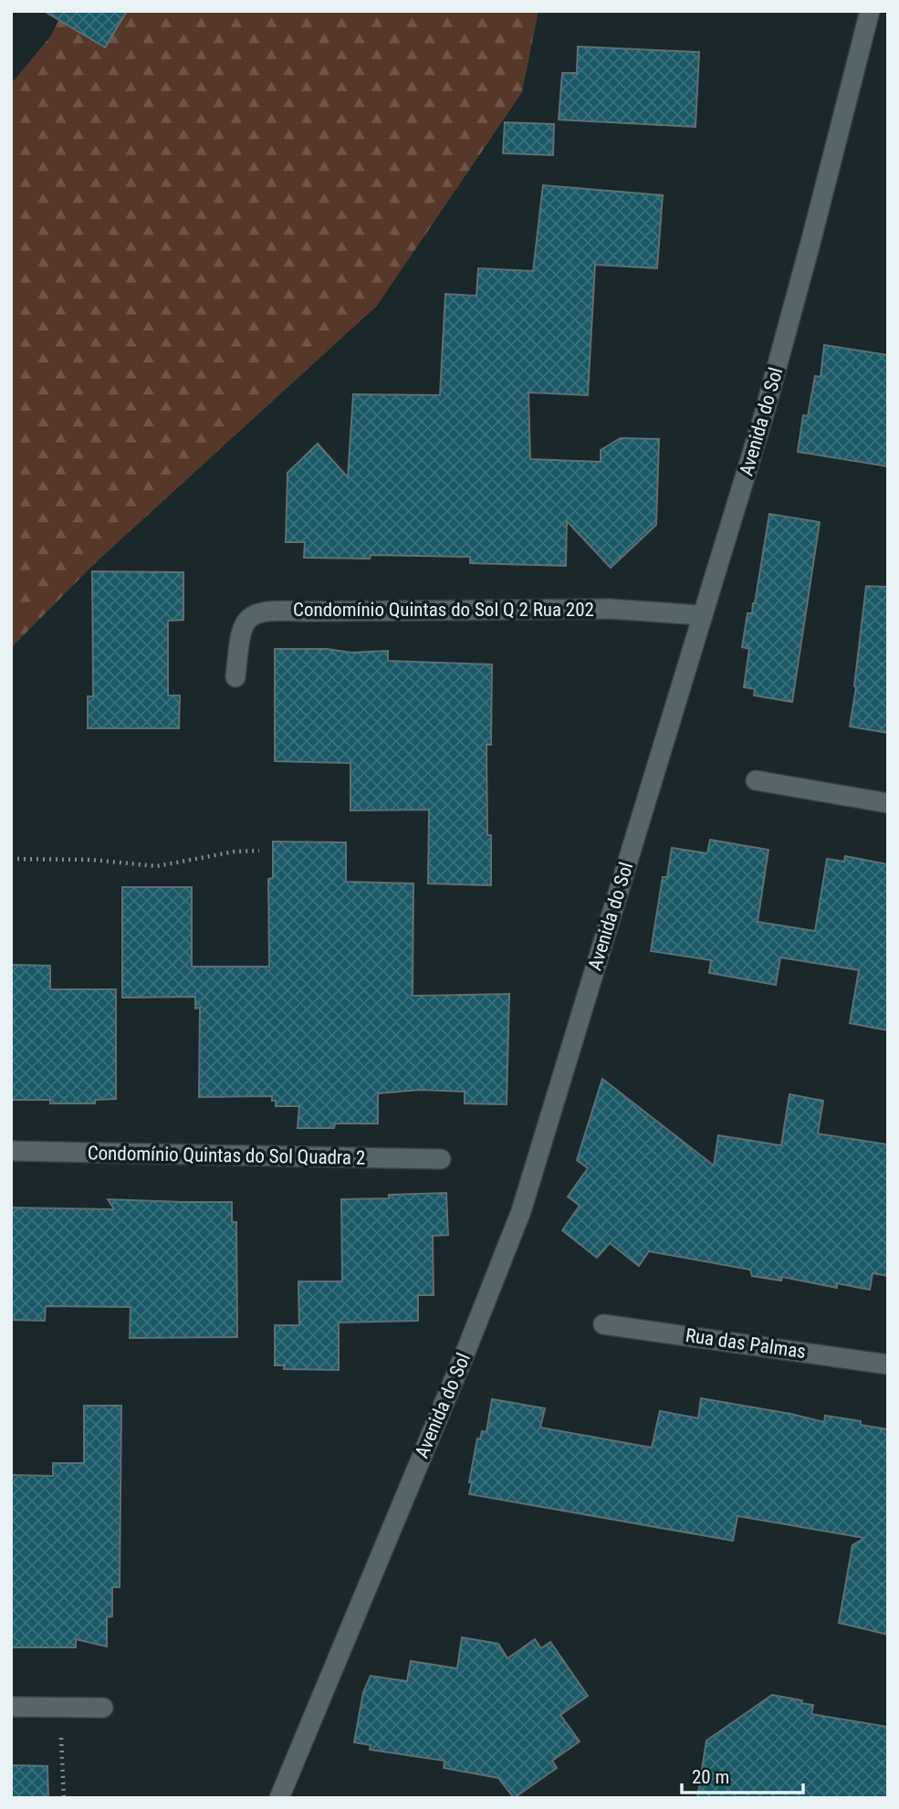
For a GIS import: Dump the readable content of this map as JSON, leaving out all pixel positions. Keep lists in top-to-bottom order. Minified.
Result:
{"streets":{"street":["Avenida do Sol","Condomínio Quintas do Sol Q 2 Rua 202","Condomínio Quintas do Sol Quadra 2","Rua das Palmas"]},"crossings":[["Avenida do Sol","Condomínio Quintas do Sol Q 2 Rua 202"]],"scale_bar":"20 m"}
